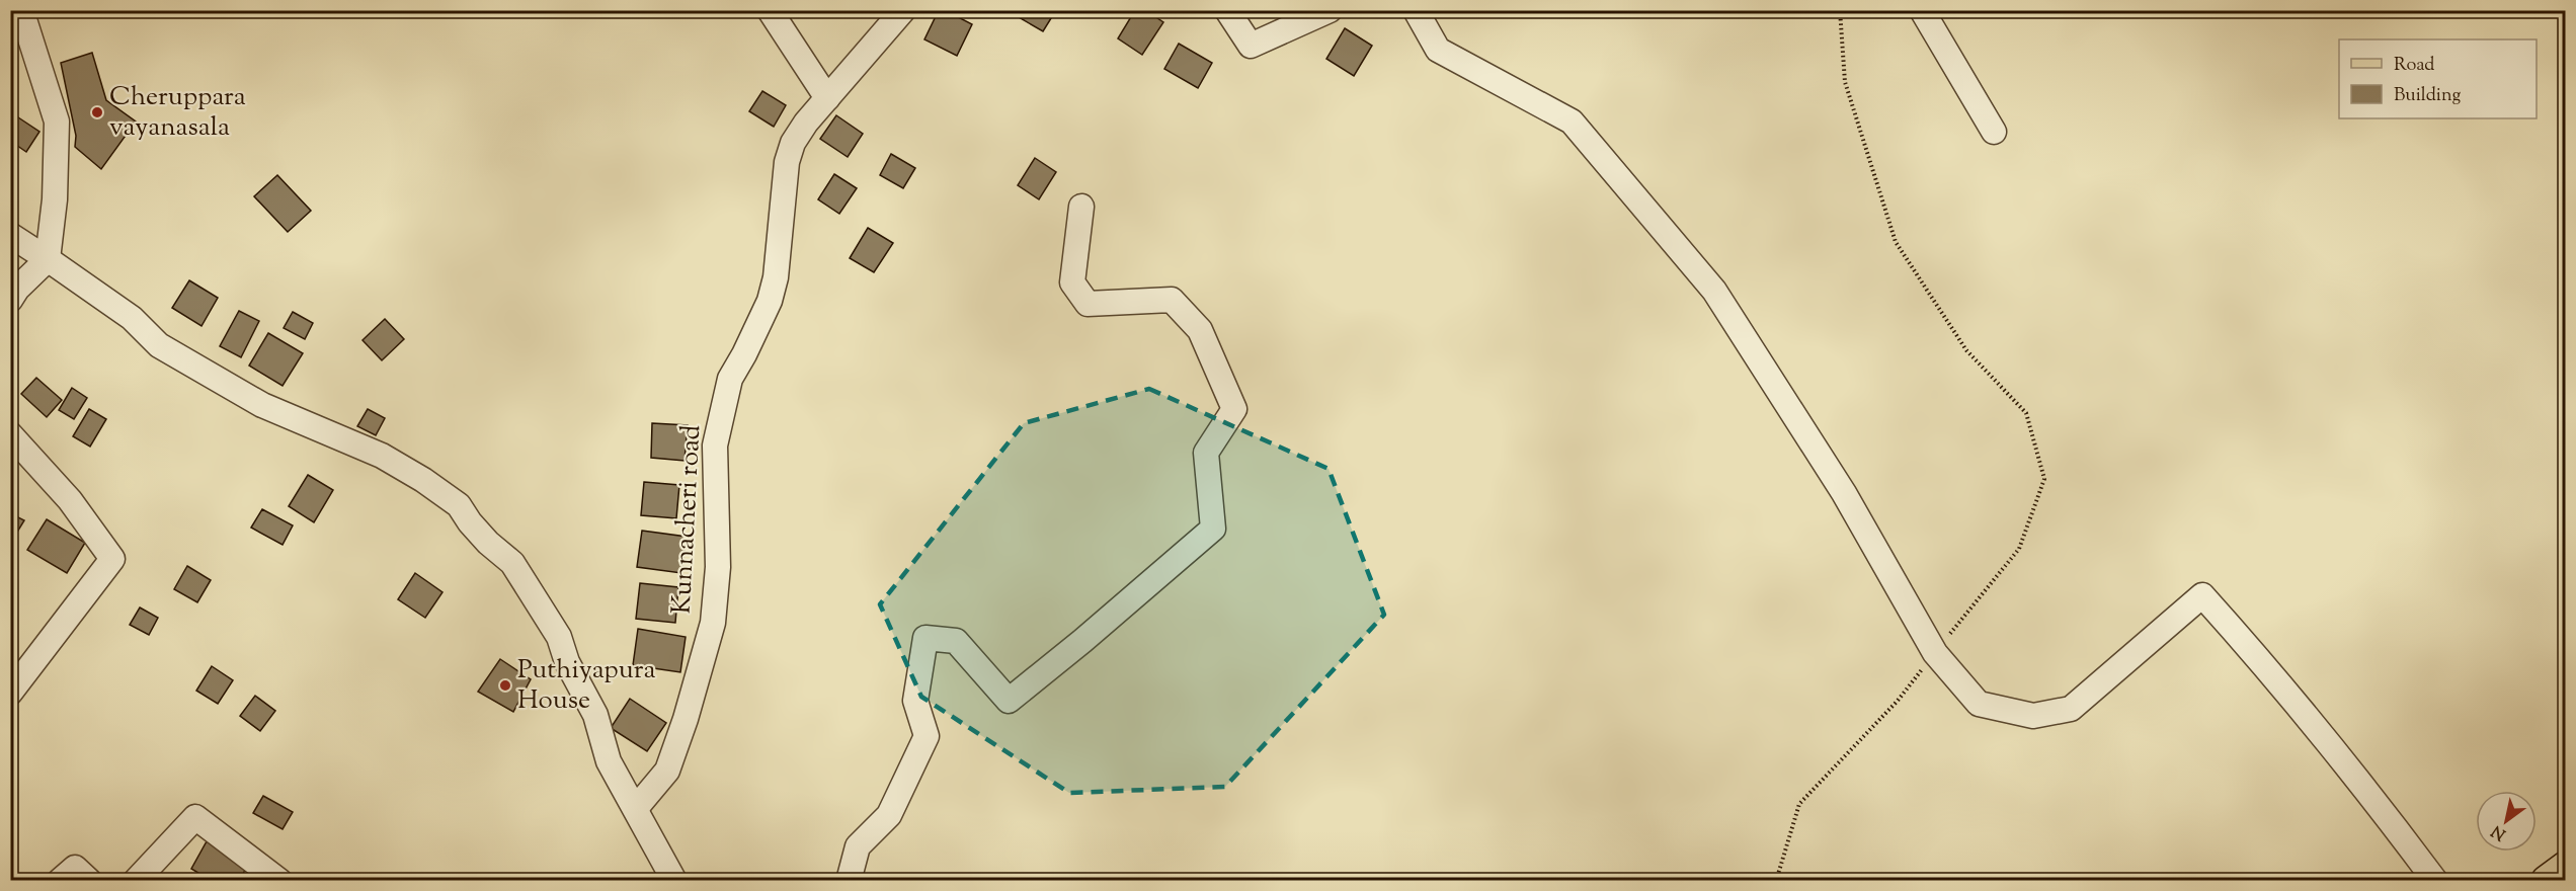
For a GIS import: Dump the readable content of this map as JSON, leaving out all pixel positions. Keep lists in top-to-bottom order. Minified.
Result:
{"streets":{"street":["Kunnacheri road"]},"places":["Cheruppara vayanasala","Puthiyapura House"],"legend":["Road","Building"],"north":"bottom left"}
